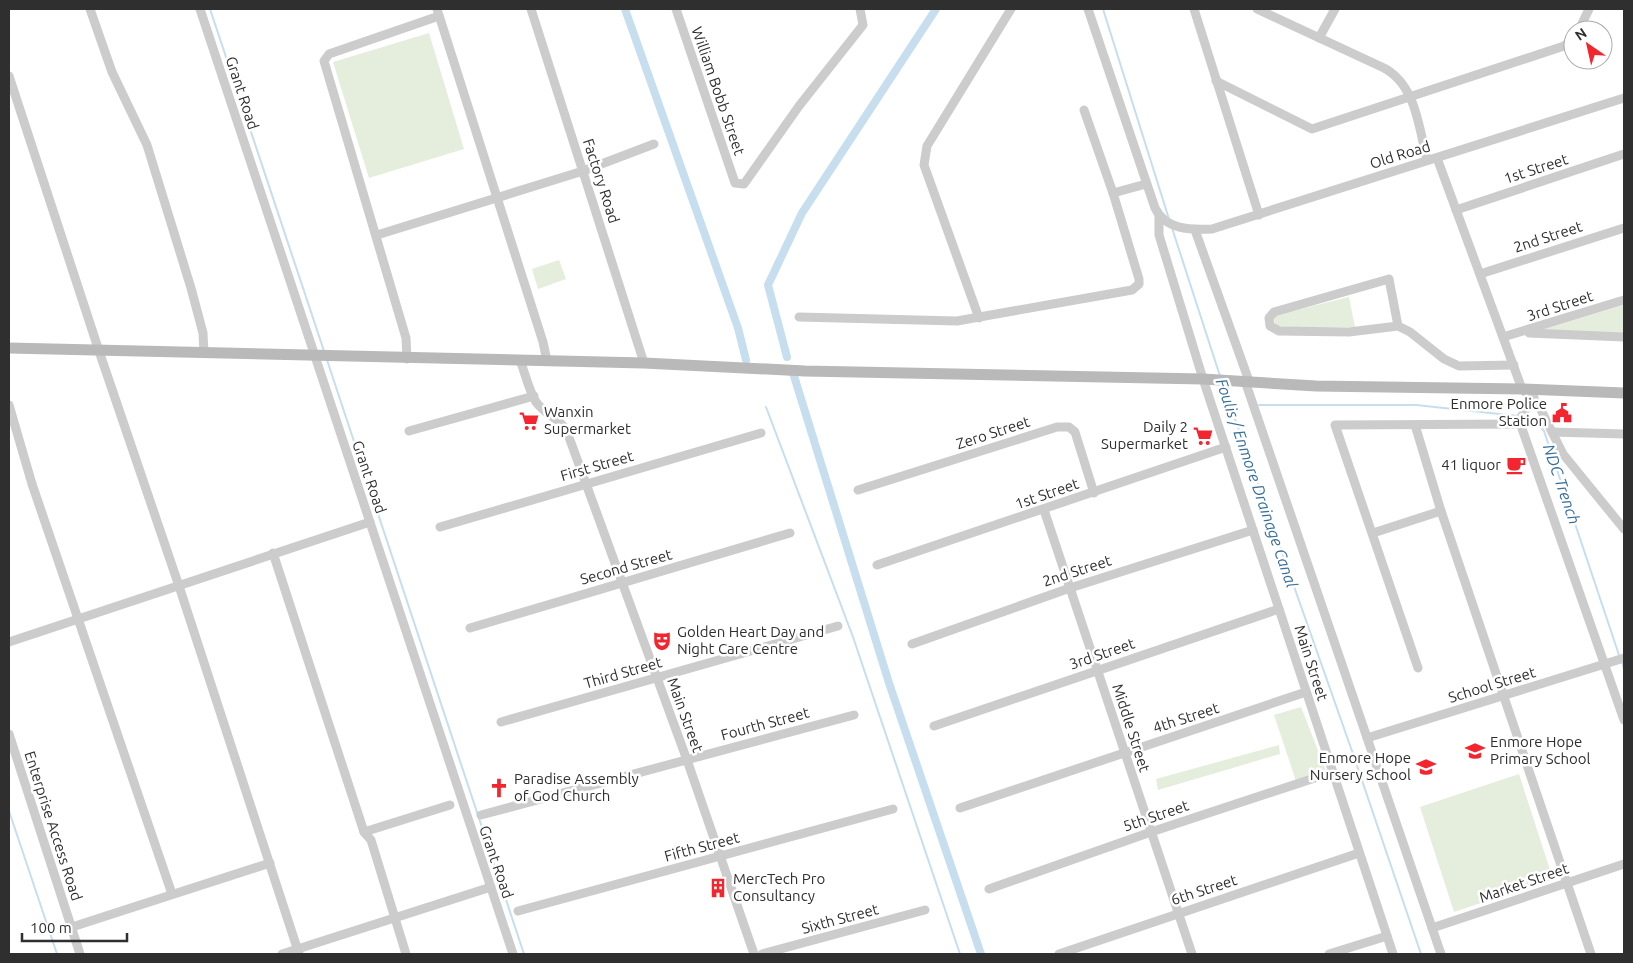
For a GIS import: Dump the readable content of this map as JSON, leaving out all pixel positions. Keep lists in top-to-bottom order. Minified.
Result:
{"streets":{"street":["William Bobb Street","Grant Road","Old Road","1st Street","Factory Road","2nd Street","3rd Street","Zero Street","First Street","Second Street","Main Street","Third Street","School Street","4th Street","Fourth Street","Middle Street","5th Street","Enterprise Access Road","Fifth Street","Market Street","6th Street","Sixth Street"]},"crossings":[["Old Road","Main Street"],["1st Street","Zero Street"],["1st Street","Main Street"],["1st Street","Middle Street"],["2nd Street","Main Street"],["2nd Street","Middle Street"],["3rd Street","Main Street"],["3rd Street","Middle Street"],["First Street","Main Street"],["Second Street","Main Street"],["Main Street","Third Street"],["Main Street","4th Street"],["Main Street","Fourth Street"],["Main Street","5th Street"],["Main Street","Fifth Street"],["Main Street","6th Street"],["4th Street","Middle Street"],["Middle Street","5th Street"],["Middle Street","6th Street"]],"water":["Foulis / Enmore Drainage Canal","NDC Trench"],"places":{"public building":["Enmore Police Station"],"supermarket":["Wanxin Supermarket","Daily 2 Supermarket"],"cafe":["41 liquor"],"theatre":["Golden Heart Day and Night Care Centre"],"school or university":["Enmore Hope Primary School","Enmore Hope Nursery School"],"church":["Paradise Assembly of God Church"],"building":["MercTech Pro Consultancy"]},"scale_bar":"100 m","north":"top left"}
